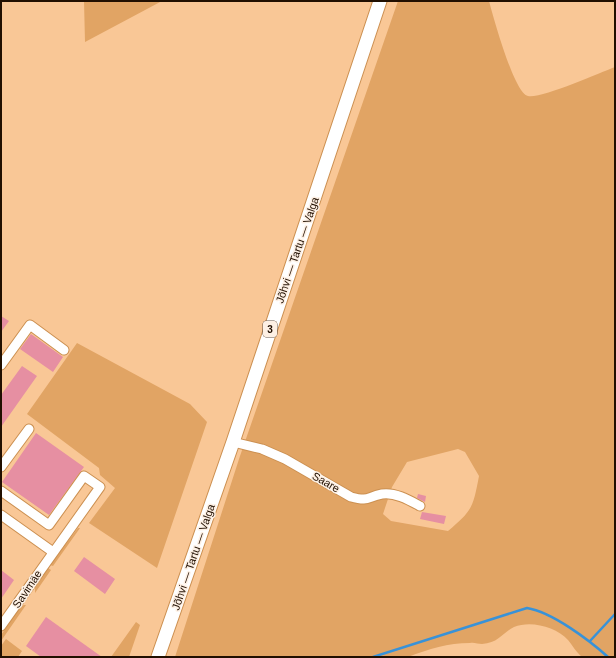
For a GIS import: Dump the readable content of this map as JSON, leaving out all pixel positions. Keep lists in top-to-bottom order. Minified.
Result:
{"streets":{"highway":["Jõhvi — Tartu — Valga","3"],"street":["Saare","Savimäe"]},"crossings":[["Jõhvi — Tartu — Valga","Saare"]]}
